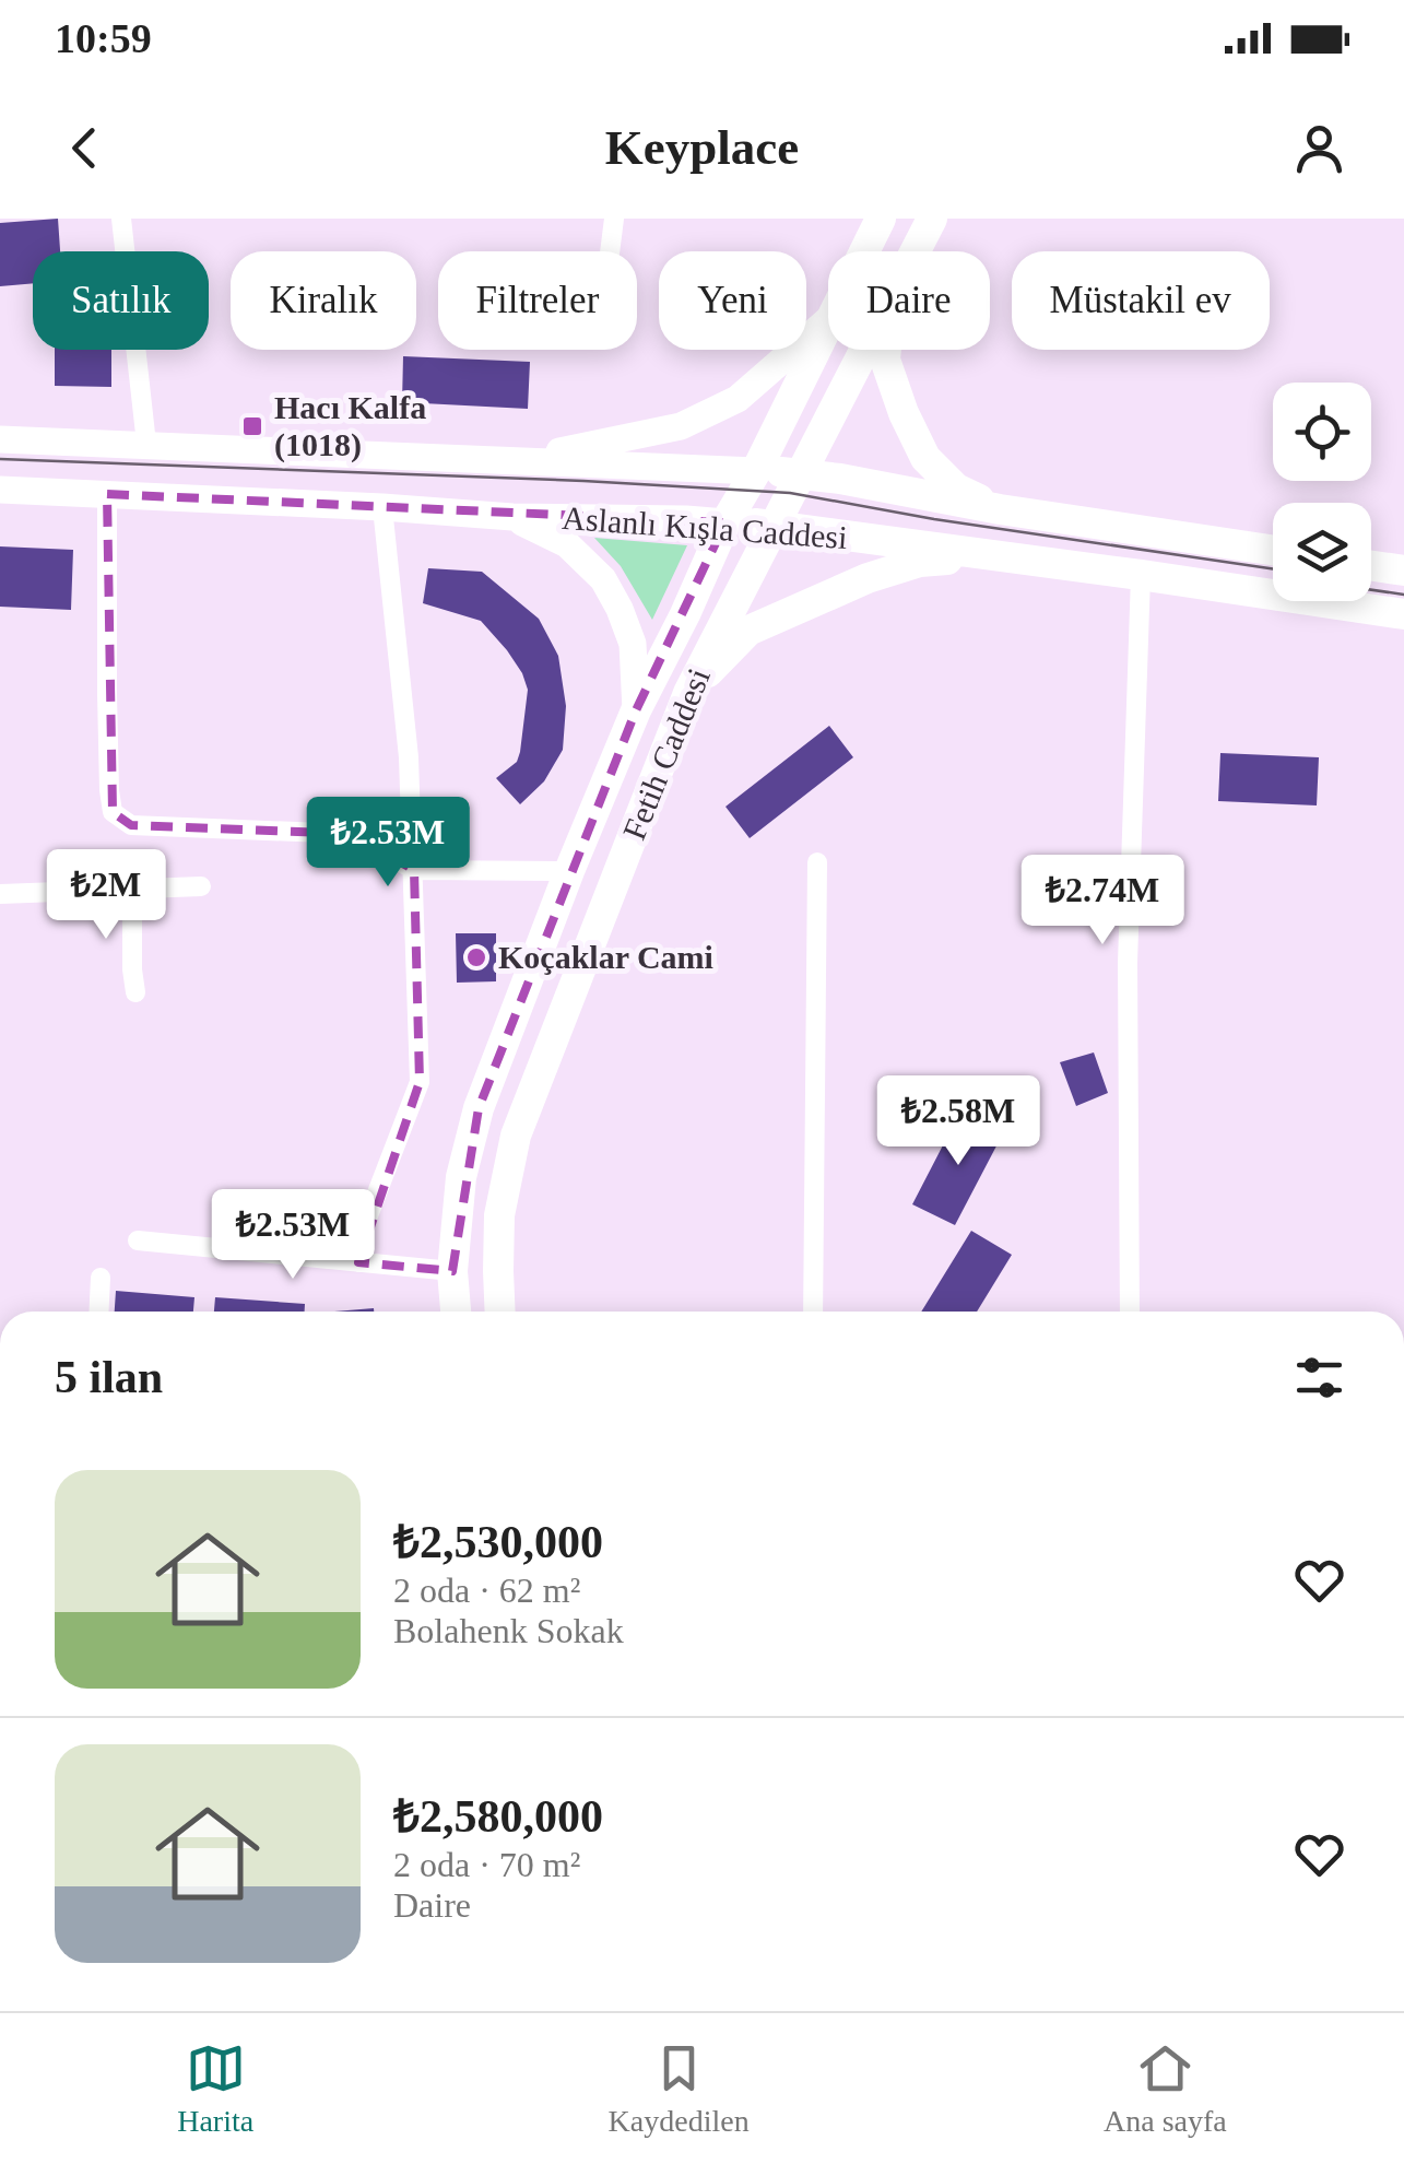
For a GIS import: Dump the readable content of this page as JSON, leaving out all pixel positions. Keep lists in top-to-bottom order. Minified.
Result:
{"streets":{"main road":["Aslanlı Kışla Caddesi","Fetih Caddesi"]},"crossings":[["Aslanlı Kışla Caddesi","Fetih Caddesi"]],"places":{"transit":["Hacı Kalfa (1018)"],"other":["Koçaklar Cami"]},"page":{"status":"10:59","header":"Keyplace","chip":["Satılık","Kiralık","Filtreler","Yeni","Daire","Müstakil ev"],"price":["₺2.53M","₺2M","₺2.74M","₺2.58M","₺2.53M"],"heading":"5 ilan","list":[{"name":"₺2,530,000","note":"2 oda · 62 m² · Bolahenk Sokak"},{"name":"₺2,580,000","note":"2 oda · 70 m² · Daire"}],"tabs":["Harita","Kaydedilen","Ana sayfa"]}}
